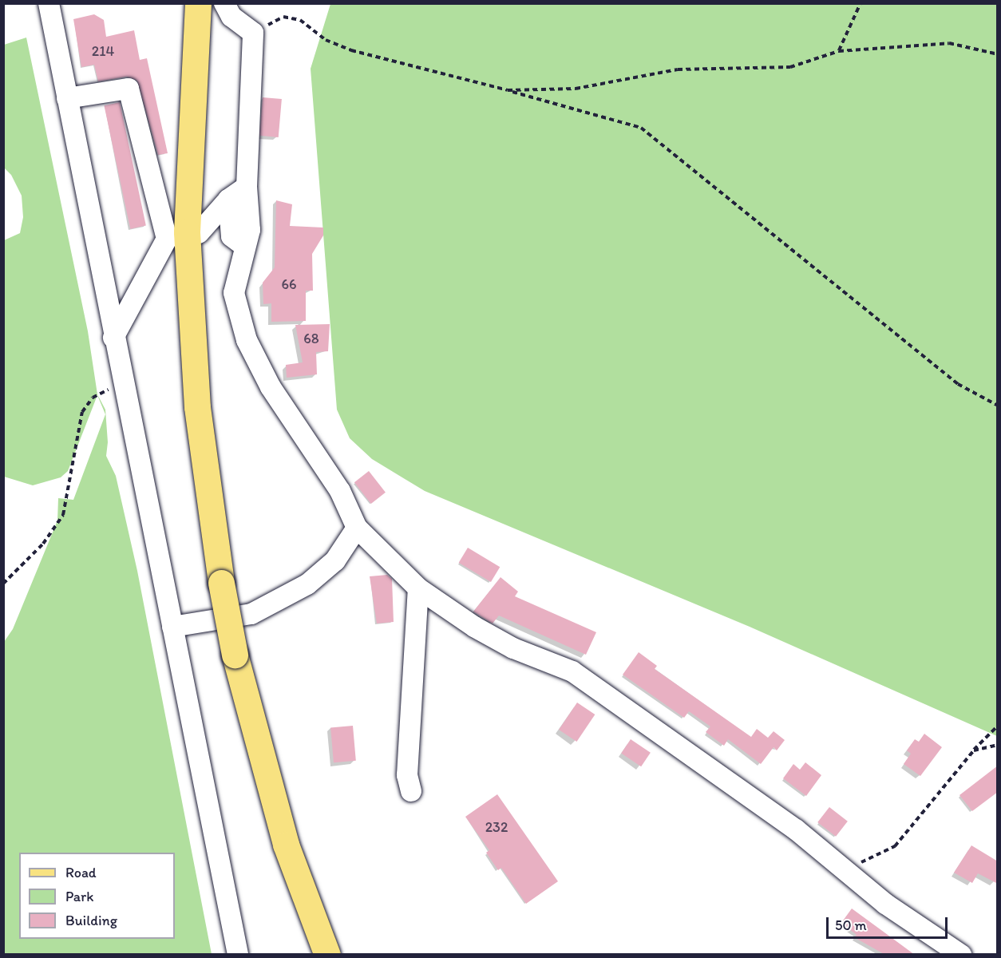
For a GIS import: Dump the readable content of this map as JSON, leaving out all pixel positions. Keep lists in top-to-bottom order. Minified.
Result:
{"house_numbers":["214","66","68","232"],"legend":["Road","Park","Building"],"scale_bar":"50 m"}
